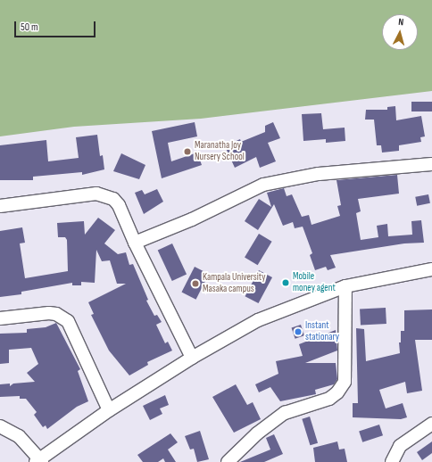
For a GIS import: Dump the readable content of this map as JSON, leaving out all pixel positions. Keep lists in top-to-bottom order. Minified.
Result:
{"places":["Maranatha Joy Nursery School","Mobile money agent","Kampala University Masaka campus","Instant stationary"],"scale_bar":"50 m","north":"top"}
